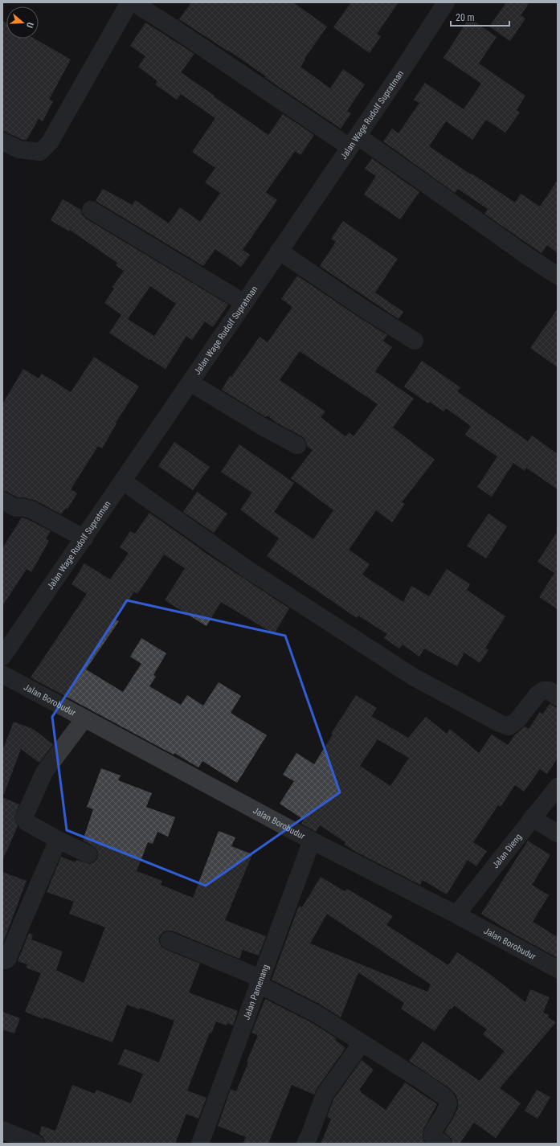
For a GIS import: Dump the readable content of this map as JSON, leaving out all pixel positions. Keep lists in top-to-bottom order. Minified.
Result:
{"streets":{"street":["Jalan Wage Rudolf Supratman","Jalan Borobudur","Jalan Dieng","Jalan Pamenang"]},"crossings":[["Jalan Borobudur","Jalan Dieng"],["Jalan Borobudur","Jalan Pamenang"]],"scale_bar":"20 m","north":"right"}
